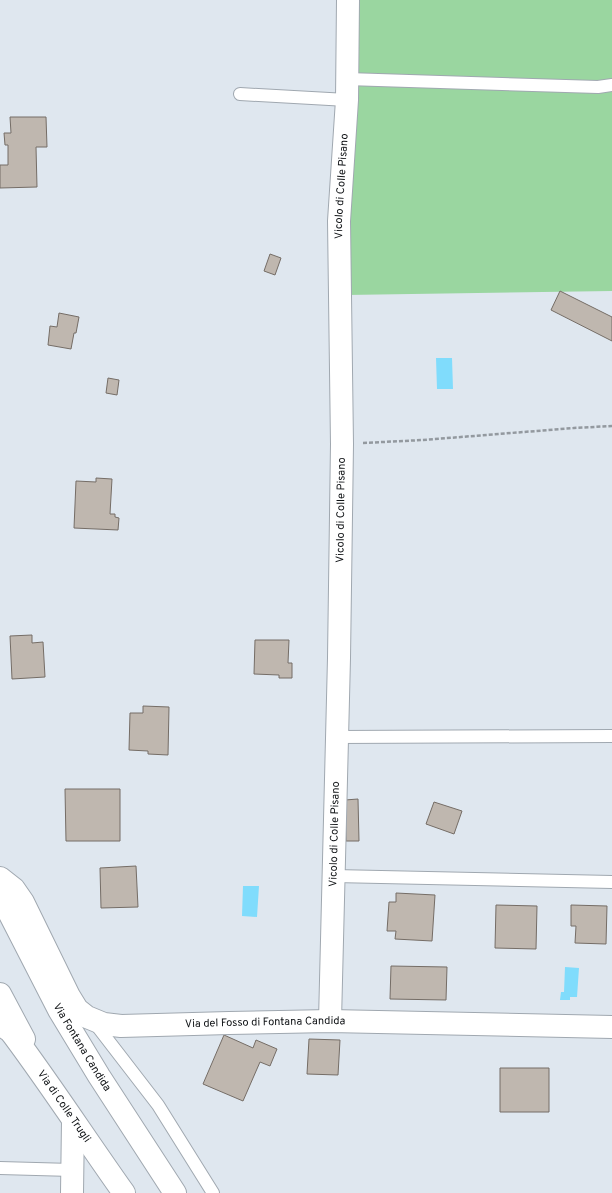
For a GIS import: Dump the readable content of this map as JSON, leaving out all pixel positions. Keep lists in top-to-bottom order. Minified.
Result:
{"streets":{"street":["Vicolo di Colle Pisano","Via del Fosso di Fontana Candida","Via Fontana Candida","Via di Colle Trugli"]},"crossings":[["Vicolo di Colle Pisano","Via del Fosso di Fontana Candida"]]}
